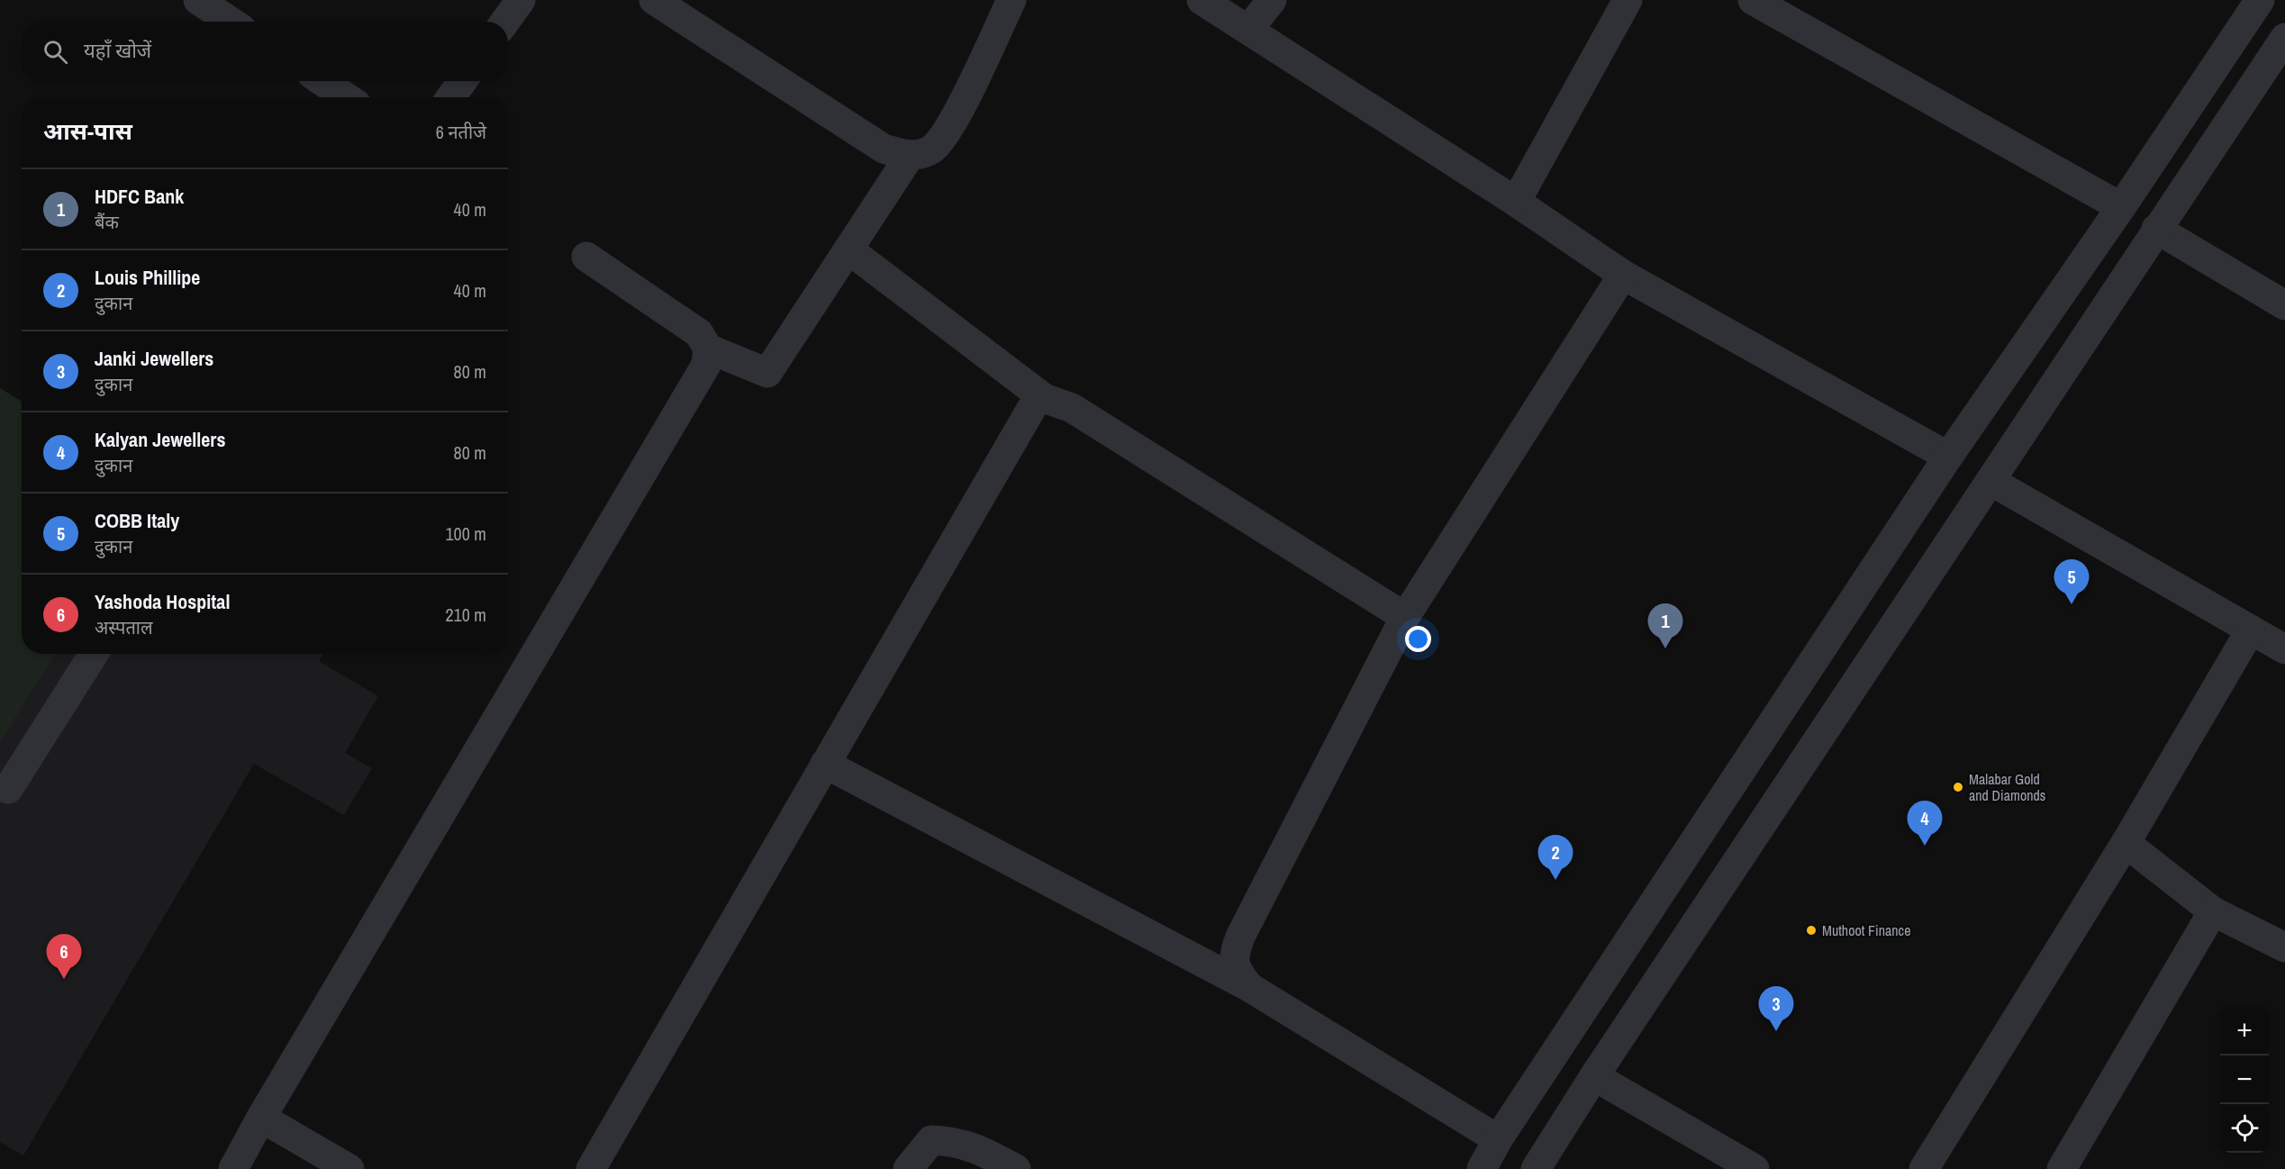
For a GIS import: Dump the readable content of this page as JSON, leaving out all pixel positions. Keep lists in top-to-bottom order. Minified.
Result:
{"places":["Malabar Gold and Diamonds","Muthoot Finance"],"page":{"search":"यहाँ खोजें","heading":["आस-पास","6 नतीजे"],"list":[{"mark":"1","name":"HDFC Bank","note":"बैंक","value":"40 m"},{"mark":"2","name":"Louis Phillipe","note":"दुकान","value":"40 m"},{"mark":"3","name":"Janki Jewellers","note":"दुकान","value":"80 m"},{"mark":"4","name":"Kalyan Jewellers","note":"दुकान","value":"80 m"},{"mark":"5","name":"COBB Italy","note":"दुकान","value":"100 m"},{"mark":"6","name":"Yashoda Hospital","note":"अस्पताल","value":"210 m"}],"pins":["5","1","4","2","6","3"],"map_buttons":["+","−"]}}
